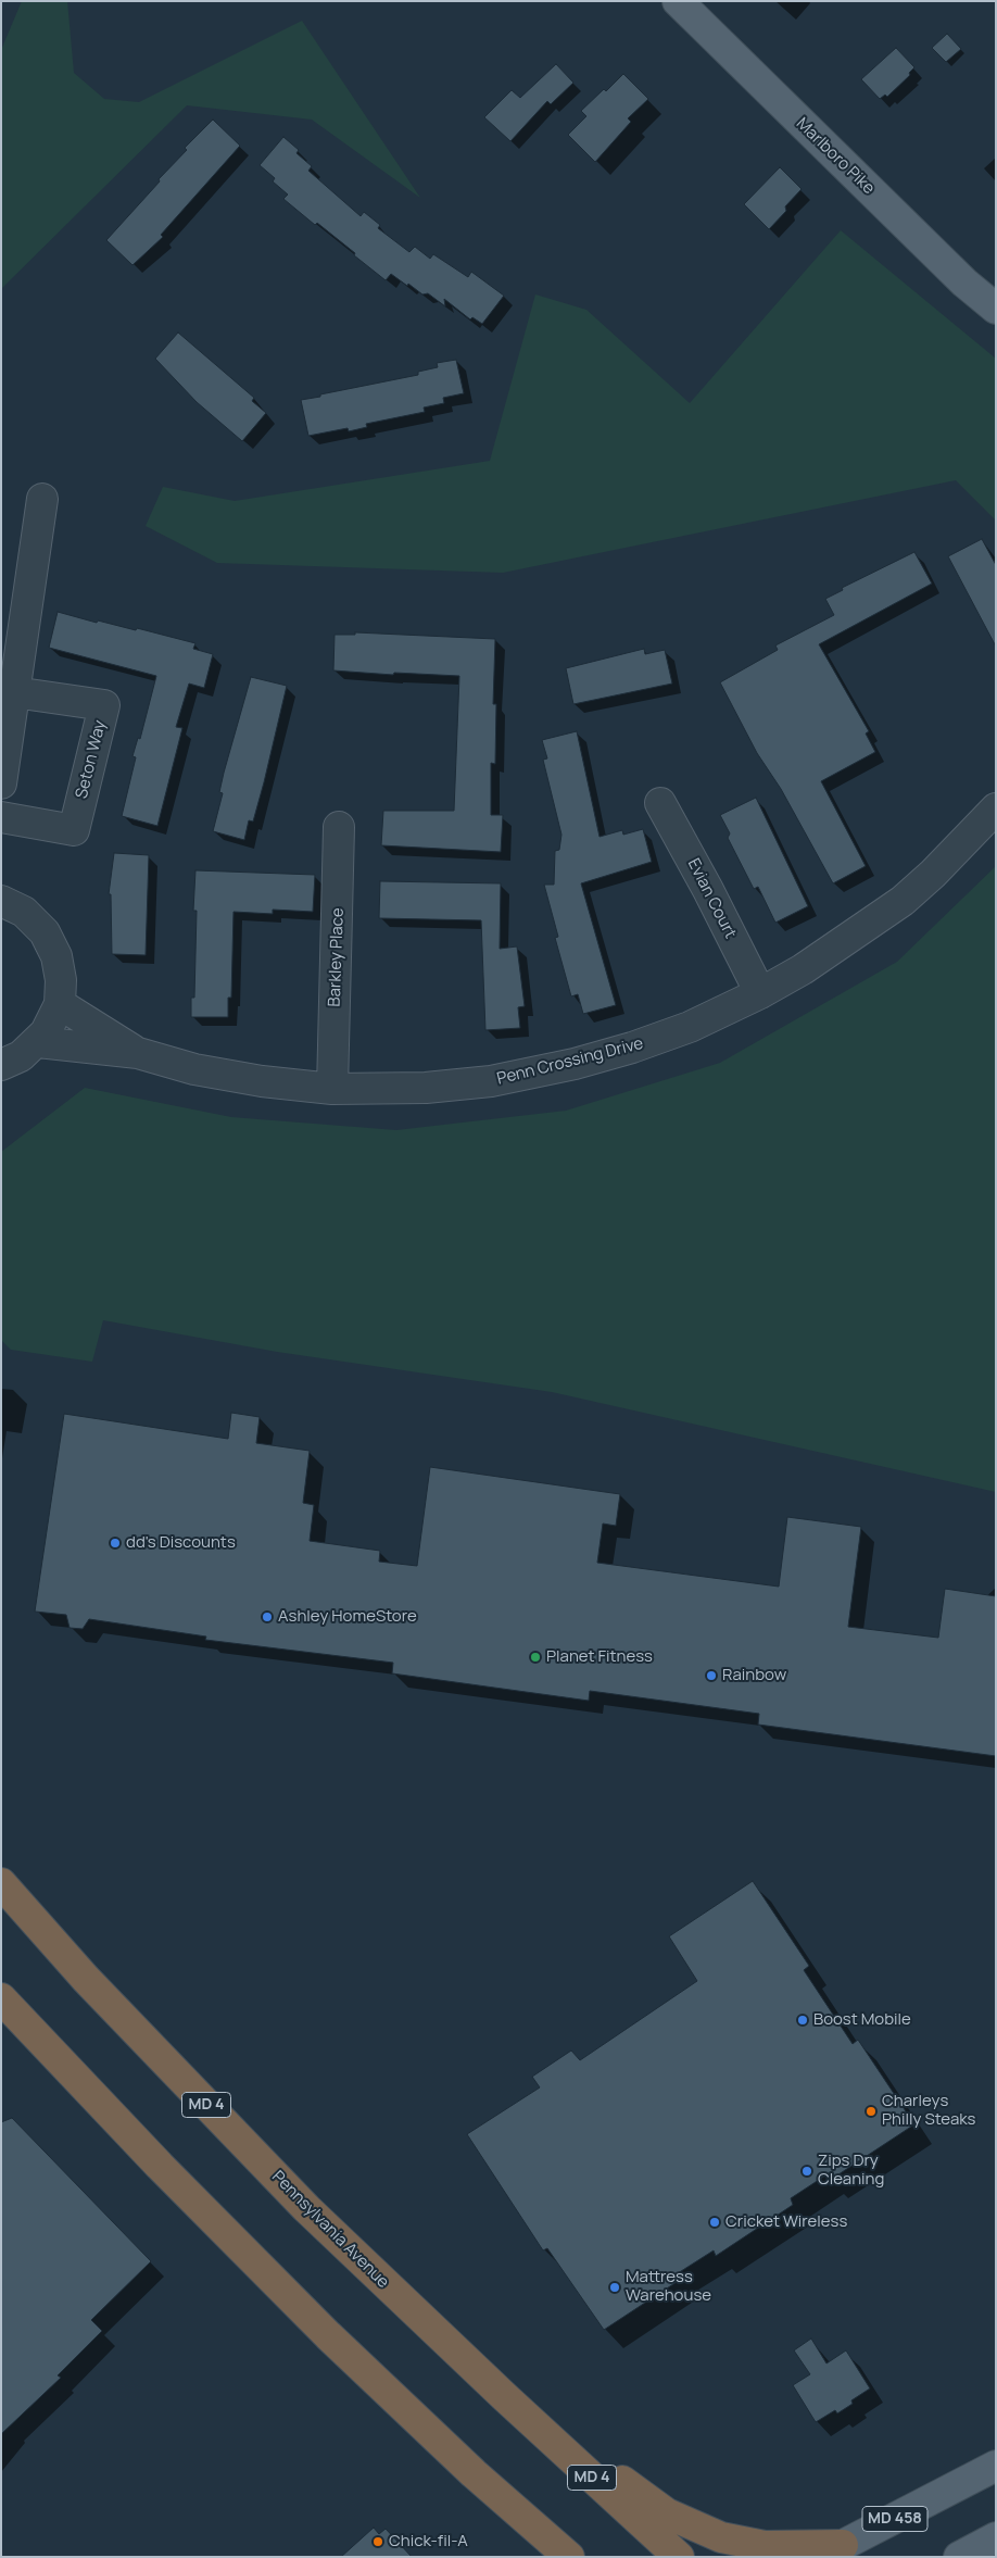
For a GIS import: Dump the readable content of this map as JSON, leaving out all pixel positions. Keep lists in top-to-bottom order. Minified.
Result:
{"streets":{"highway":["MD 4","Pennsylvania Avenue"],"main road":["Marlboro Pike","MD 458"],"street":["Seton Way","Evian Court","Barkley Place","Penn Crossing Drive"]},"crossings":[["Evian Court","Penn Crossing Drive"],["Barkley Place","Penn Crossing Drive"]],"places":["dd's Discounts","Ashley HomeStore","Planet Fitness","Rainbow","Boost Mobile","Charleys Philly Steaks","Zips Dry Cleaning","Cricket Wireless","Mattress Warehouse","Chick-fil-A"]}
